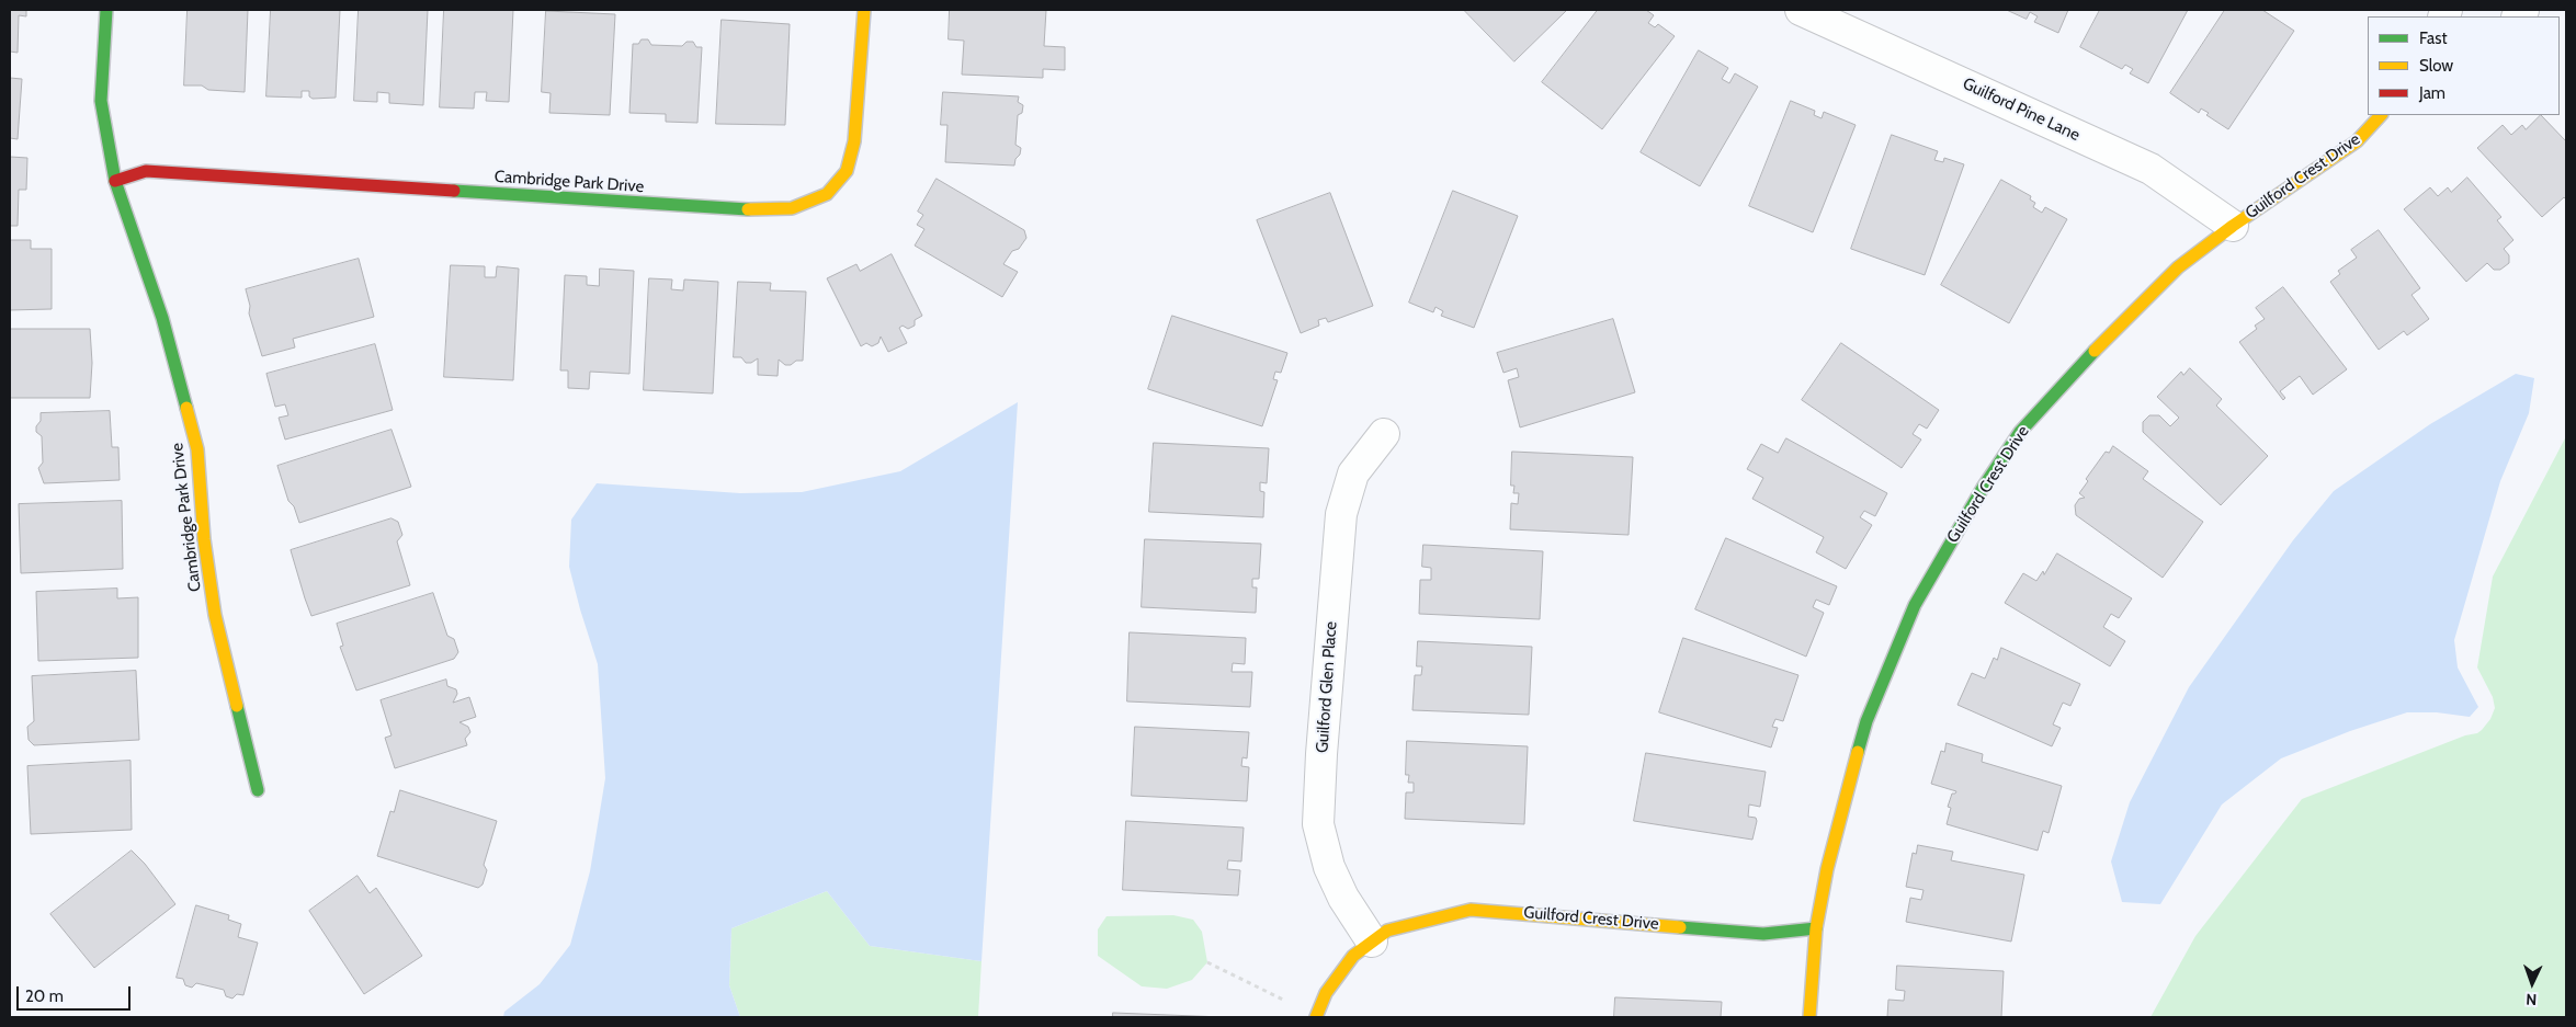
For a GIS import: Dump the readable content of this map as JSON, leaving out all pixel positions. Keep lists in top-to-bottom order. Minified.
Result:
{"streets":{"street":["Guilford Pine Lane","Guilford Crest Drive","Cambridge Park Drive","Guilford Glen Place"]},"crossings":[["Guilford Pine Lane","Guilford Crest Drive"],["Guilford Crest Drive","Guilford Glen Place"]],"legend":["Fast","Slow","Jam"],"scale_bar":"20 m","north":"bottom"}
